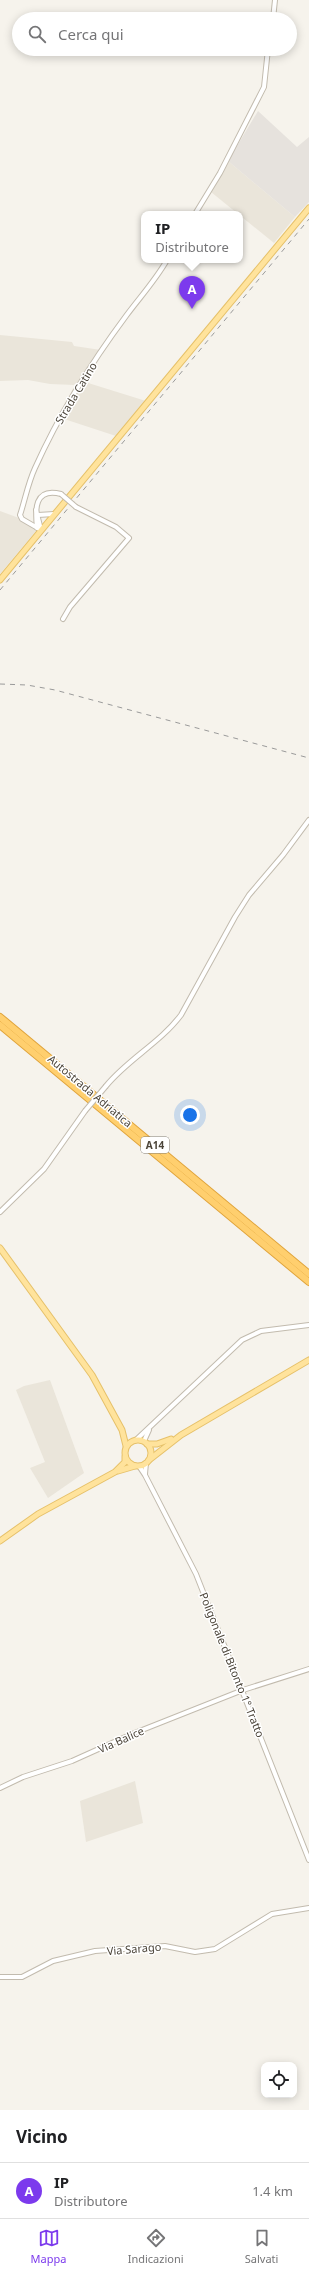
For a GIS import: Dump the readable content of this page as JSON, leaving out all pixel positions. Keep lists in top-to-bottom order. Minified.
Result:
{"streets":{"highway":["Autostrada Adriatica","A14"],"street":["Strada Catino","Poligonale di Bitonto 1° Tratto","Via Balice","Via Sarago"]},"crossings":[["Poligonale di Bitonto 1° Tratto","Via Balice"]],"page":{"search":"Cerca qui","popup":["IP","Distributore"],"pins":"A","heading":"Vicino","list":[{"mark":"A","name":"IP","note":"Distributore","value":"1.4 km"}],"nav":["Mappa","Indicazioni","Salvati"]}}
